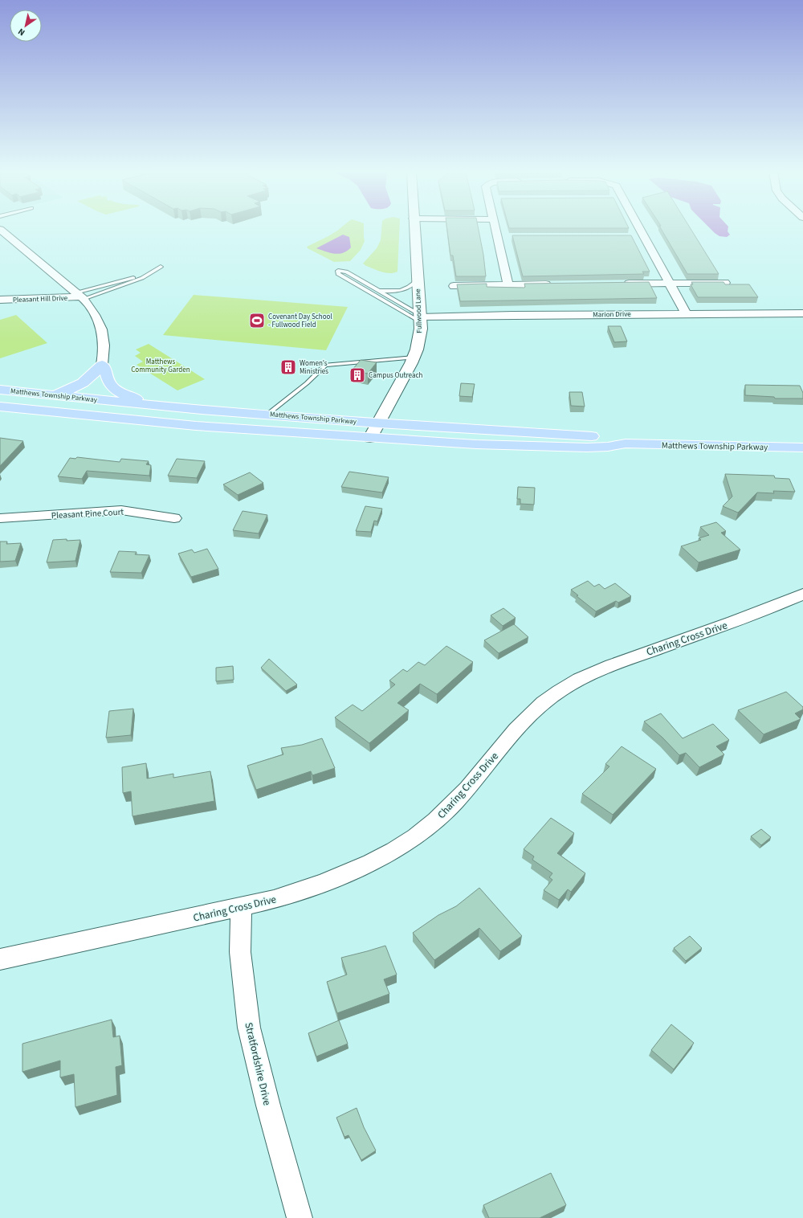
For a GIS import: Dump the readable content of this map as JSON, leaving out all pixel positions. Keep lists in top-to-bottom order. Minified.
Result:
{"streets":{"main road":["Matthews Township Parkway"],"street":["Pleasant Hill Drive","Fullwood Lane","Marion Drive","Pleasant Pine Court","Charing Cross Drive","Stratfordshire Drive"]},"crossings":[["Fullwood Lane","Marion Drive"],["Fullwood Lane","Matthews Township Parkway"],["Charing Cross Drive","Stratfordshire Drive"]],"parks":["Matthews Community Garden"],"places":{"sports":["Covenant Day School - Fullwood Field"],"building":["Women's Ministries","Campus Outreach"]},"north":"bottom left"}
